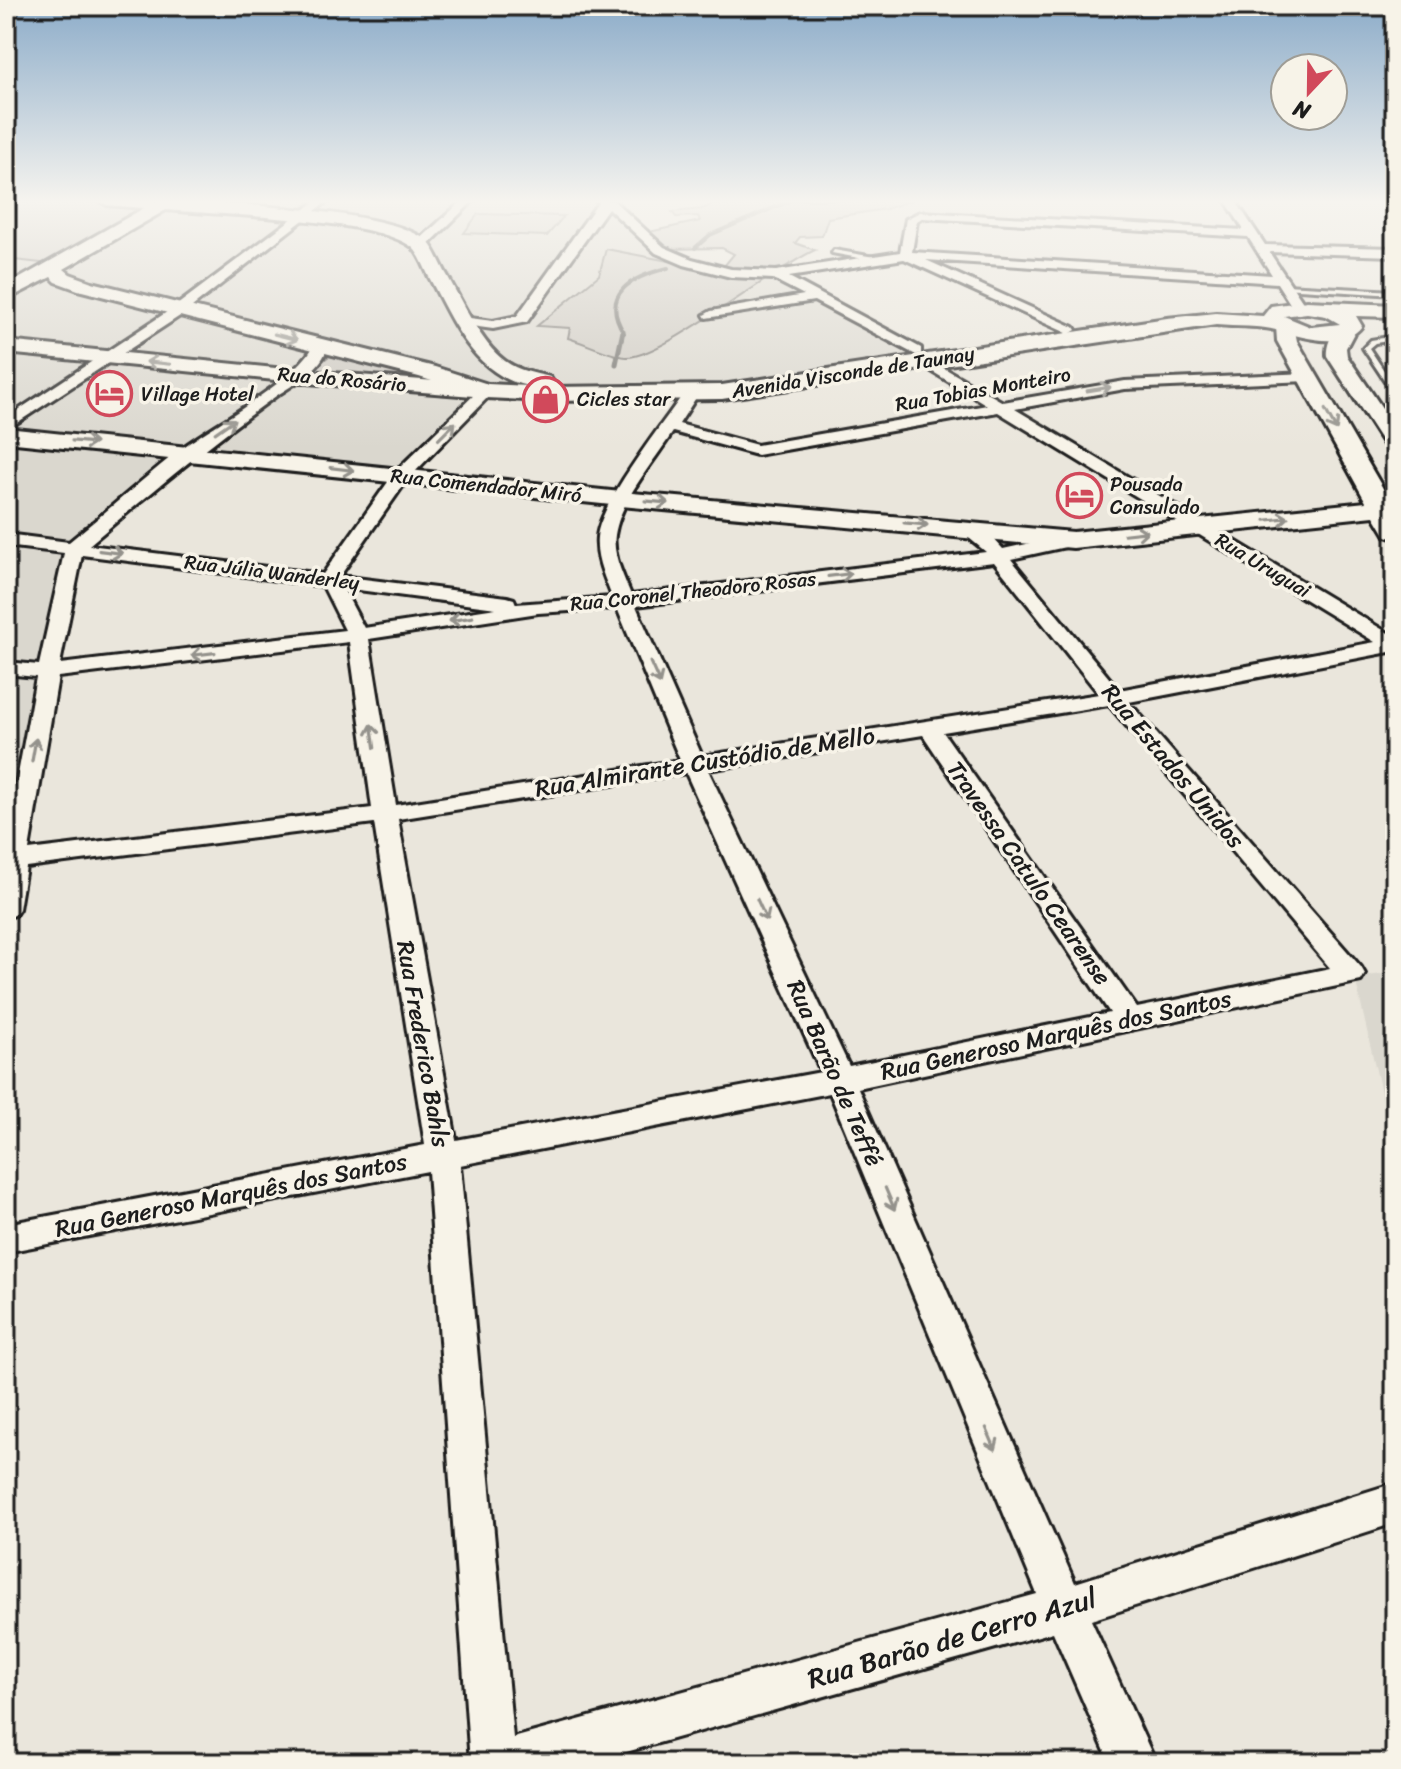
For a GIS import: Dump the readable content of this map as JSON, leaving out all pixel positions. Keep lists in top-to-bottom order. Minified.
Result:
{"streets":{"main road":["Avenida Visconde de Taunay","Rua do Rosário","Rua Comendador Miró","Rua Coronel Theodoro Rosas"],"street":["Rua Tobias Monteiro","Rua Uruguai","Rua Júlia Wanderley","Rua Almirante Custódio de Mello","Rua Estados Unidos","Travessa Catulo Cearense","Rua Generoso Marquês dos Santos","Rua Frederico Bahls","Rua Barão de Teffé","Rua Barão de Cerro Azul"]},"crossings":[["Avenida Visconde de Taunay","Rua do Rosário"],["Avenida Visconde de Taunay","Rua Uruguai"],["Avenida Visconde de Taunay","Rua Barão de Teffé"],["Rua Tobias Monteiro","Rua Uruguai"],["Rua Tobias Monteiro","Rua Barão de Teffé"],["Rua Comendador Miró","Rua Coronel Theodoro Rosas"],["Rua Comendador Miró","Rua Barão de Teffé"],["Rua Uruguai","Rua Coronel Theodoro Rosas"],["Rua Uruguai","Rua Almirante Custódio de Mello"],["Rua Júlia Wanderley","Rua Coronel Theodoro Rosas"],["Rua Júlia Wanderley","Rua Frederico Bahls"],["Rua Coronel Theodoro Rosas","Rua Estados Unidos"],["Rua Coronel Theodoro Rosas","Rua Frederico Bahls"],["Rua Coronel Theodoro Rosas","Rua Barão de Teffé"],["Rua Almirante Custódio de Mello","Rua Estados Unidos"],["Rua Almirante Custódio de Mello","Travessa Catulo Cearense"],["Rua Almirante Custódio de Mello","Rua Frederico Bahls"],["Rua Almirante Custódio de Mello","Rua Barão de Teffé"],["Rua Estados Unidos","Rua Generoso Marquês dos Santos"],["Travessa Catulo Cearense","Rua Generoso Marquês dos Santos"],["Rua Generoso Marquês dos Santos","Rua Frederico Bahls"],["Rua Generoso Marquês dos Santos","Rua Barão de Teffé"],["Rua Barão de Teffé","Rua Barão de Cerro Azul"]],"one_way":["Rua do Rosário","Rua Comendador Miró","Rua Júlia Wanderley","Rua Barão de Teffé"],"places":{"hotel":["Village Hotel","Pousada Consulado"],"shop":["Cicles star"]},"north":"bottom"}
